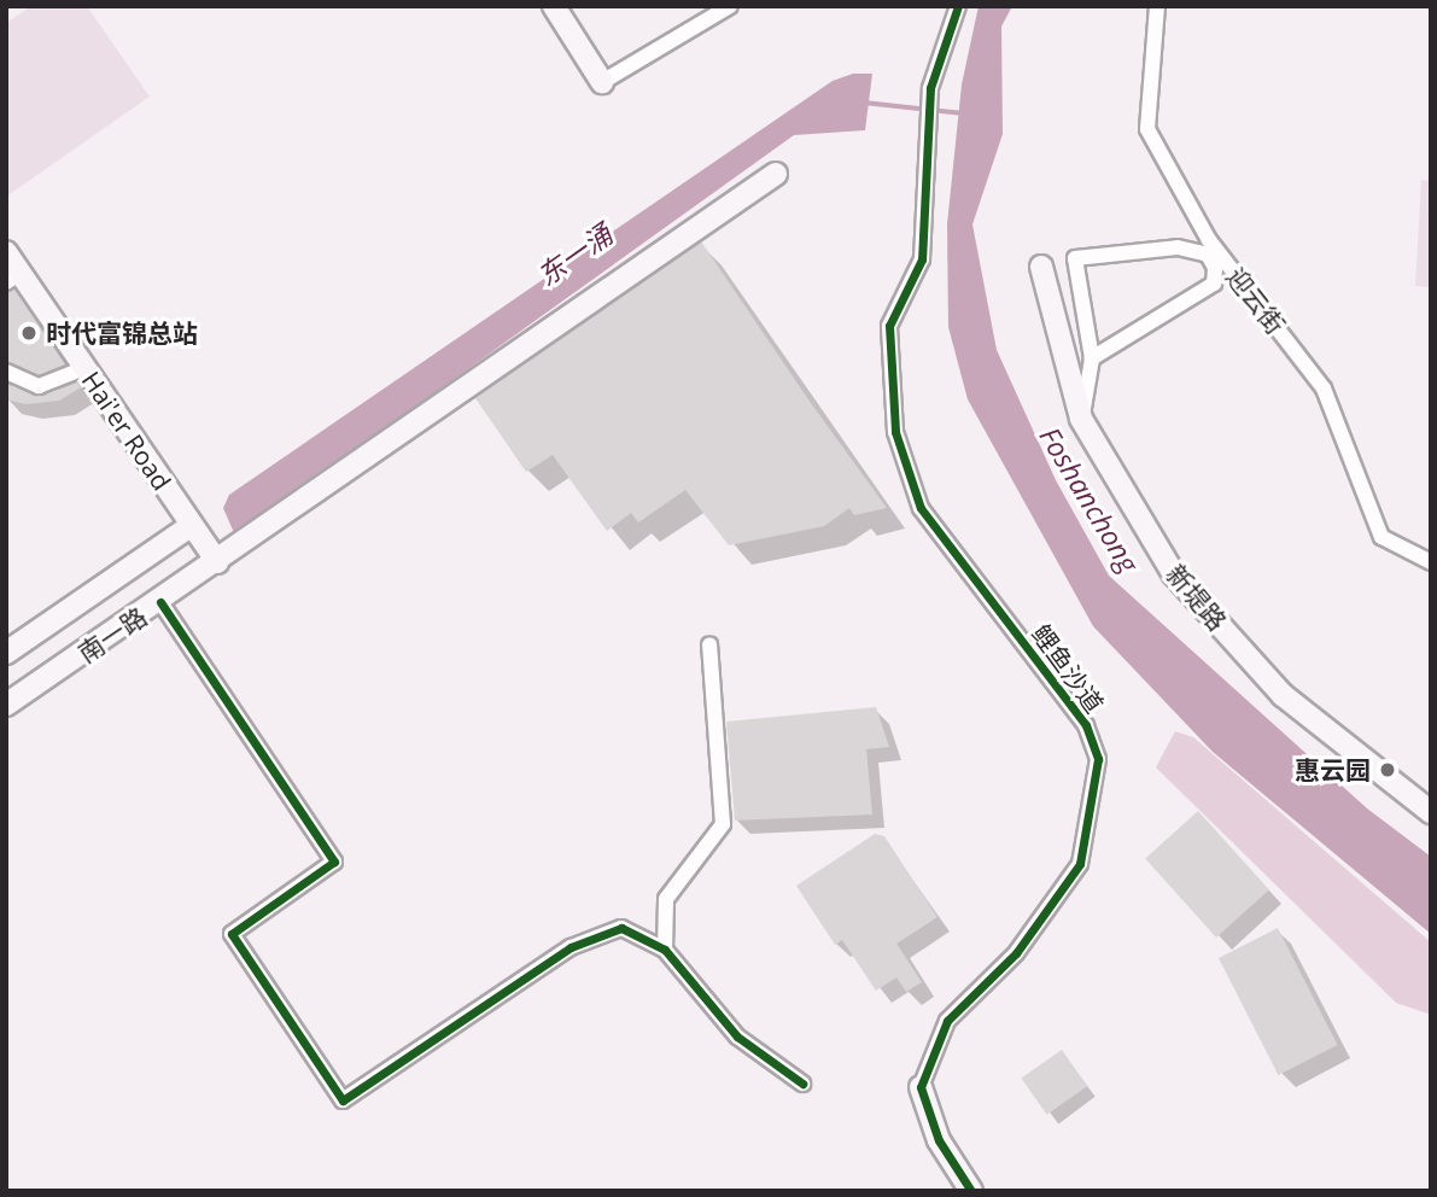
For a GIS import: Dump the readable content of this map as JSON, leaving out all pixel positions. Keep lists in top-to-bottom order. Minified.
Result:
{"streets":{"street":["迎云街","Hai'er Road","新堤路","南一路","鲤鱼沙道"]},"crossings":[["Hai'er Road","南一路"]],"water":["东一涌","Foshanchong"],"places":["时代富锦总站","惠云园"]}
